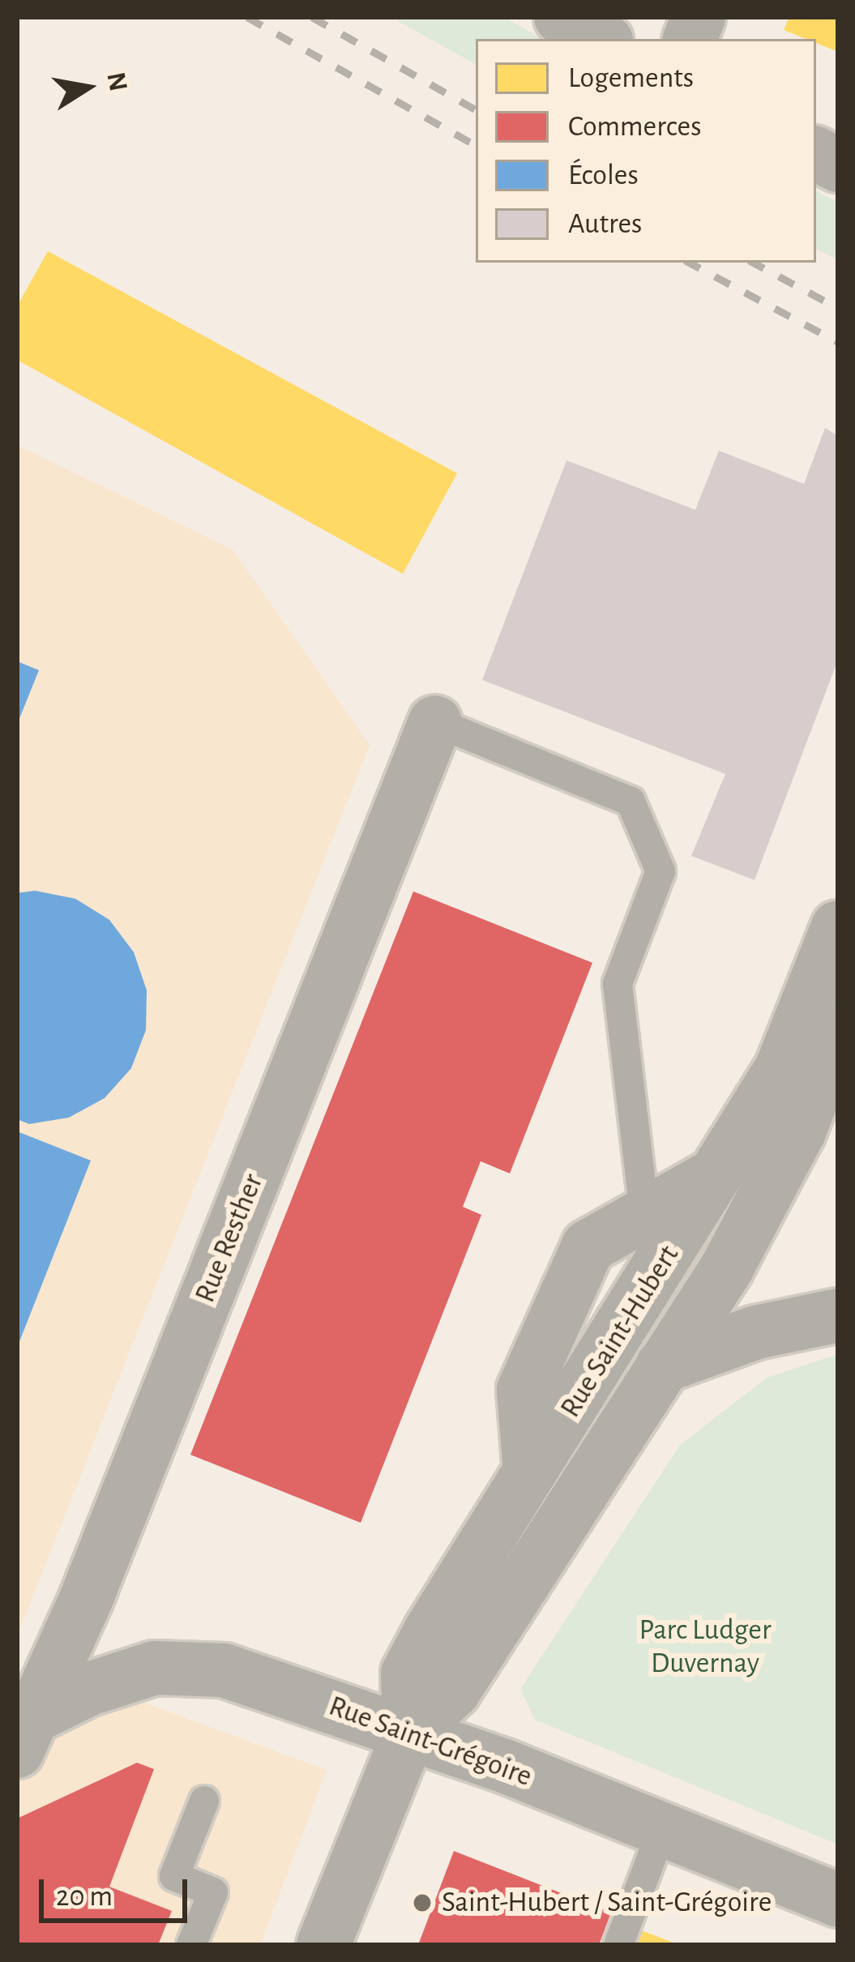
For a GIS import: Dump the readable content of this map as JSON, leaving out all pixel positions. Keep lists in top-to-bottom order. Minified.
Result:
{"streets":{"street":["Rue Resther","Rue Saint-Hubert","Rue Saint-Grégoire"]},"crossings":[["Rue Resther","Rue Saint-Grégoire"],["Rue Saint-Hubert","Rue Saint-Grégoire"]],"parks":["Parc Ludger Duvernay"],"places":["Saint-Hubert / Saint-Grégoire"],"legend":["Logements","Commerces","Écoles","Autres"],"scale_bar":"20 m","north":"right"}
